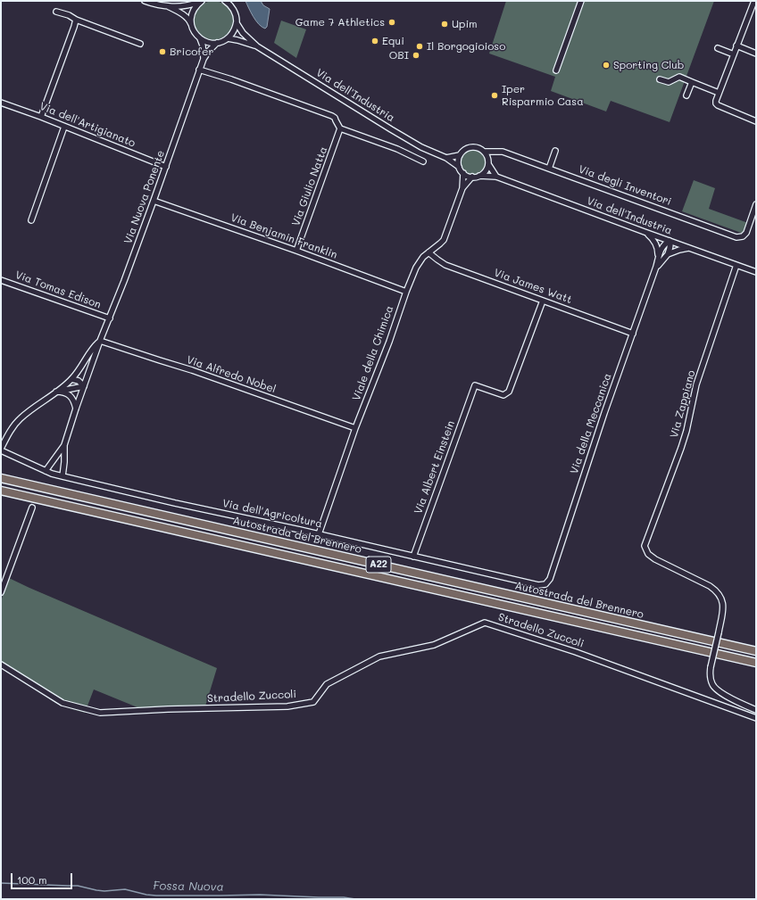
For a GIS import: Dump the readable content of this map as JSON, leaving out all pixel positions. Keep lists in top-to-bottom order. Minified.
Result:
{"streets":{"highway":["Autostrada del Brennero","A22"],"street":["Via dell'Industria","Via dell'Artigianato","Via degli Inventori","Via Giulio Natta","Via Nuova Ponente","Via Benjamin Franklin","Via James Watt","Via Tomas Edison","Viale della Chimica","Via Alfredo Nobel","Via Zappiano","Via della Meccanica","Via Albert Einstein","Via dell'Agricoltura","Stradello Zuccoli"]},"crossings":[["Via dell'Industria","Via degli Inventori"],["Via dell'Industria","Viale della Chimica"],["Via dell'Industria","Via Zappiano"],["Via dell'Industria","Via della Meccanica"],["Via dell'Artigianato","Via Nuova Ponente"],["Via degli Inventori","Viale della Chimica"],["Via Giulio Natta","Via Benjamin Franklin"],["Via Nuova Ponente","Via Benjamin Franklin"],["Via Nuova Ponente","Via Tomas Edison"],["Via Nuova Ponente","Via Alfredo Nobel"],["Via Nuova Ponente","Via dell'Agricoltura"],["Via Benjamin Franklin","Viale della Chimica"],["Via James Watt","Viale della Chimica"],["Via James Watt","Via della Meccanica"],["Via James Watt","Via Albert Einstein"],["Viale della Chimica","Via Alfredo Nobel"],["Viale della Chimica","Via dell'Agricoltura"],["Via della Meccanica","Via dell'Agricoltura"],["Via Albert Einstein","Via dell'Agricoltura"]],"water":["Fossa Nuova"],"places":["Game 7 Athletics","Upim","Equi","Il Borgogioioso","Bricofer","OBI","Sporting Club","Iper Risparmio Casa"],"scale_bar":"100 m"}
